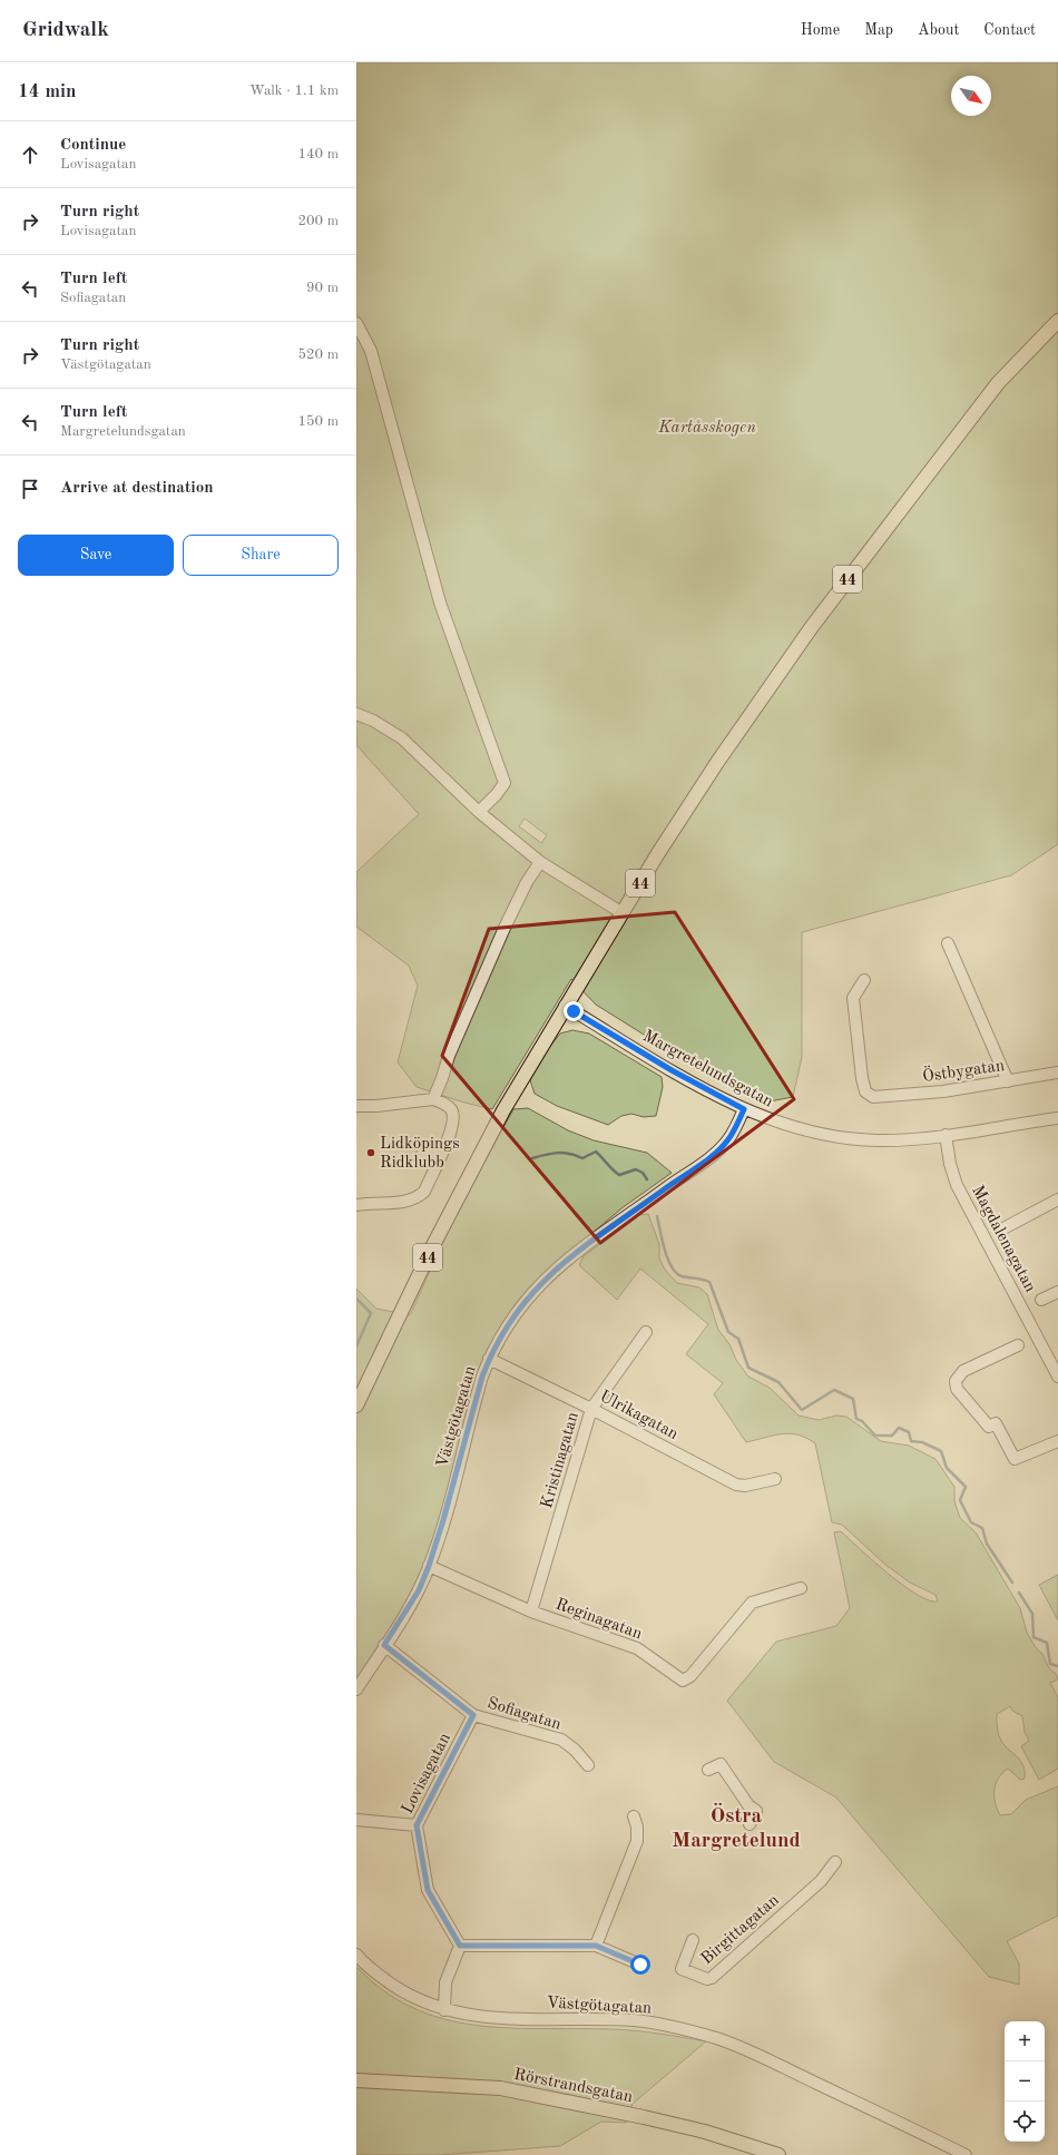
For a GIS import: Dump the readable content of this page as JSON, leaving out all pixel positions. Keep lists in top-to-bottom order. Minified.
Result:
{"streets":{"main road":["44","Rörstrandsgatan"],"street":["Margretelundsgatan","Östbygatan","Magdalenagatan","Ulrikagatan","Västgötagatan","Kristinagatan","Reginagatan","Sofiagatan","Lovisagatan","Birgittagatan"]},"crossings":[["44","Margretelundsgatan"],["Margretelundsgatan","Magdalenagatan"],["Margretelundsgatan","Västgötagatan"],["Ulrikagatan","Västgötagatan"],["Ulrikagatan","Kristinagatan"],["Västgötagatan","Reginagatan"],["Västgötagatan","Sofiagatan"],["Kristinagatan","Reginagatan"],["Sofiagatan","Lovisagatan"]],"districts":["Östra Margretelund"],"parks":["Kartåsskogen"],"places":["Lidköpings Ridklubb"],"north":"bottom right","page":{"header":"Gridwalk","nav":["Home","Map","About","Contact"],"heading":["14 min","Walk · 1.1 km"],"list":[["Continue","Lovisagatan","140 m"],["Turn right","Lovisagatan","200 m"],["Turn left","Sofiagatan","90 m"],["Turn right","Västgötagatan","520 m"],["Turn left","Margretelundsgatan","150 m"],"Arrive at destination"],"buttons":["Save","Share"],"map_buttons":["+","−"]}}
